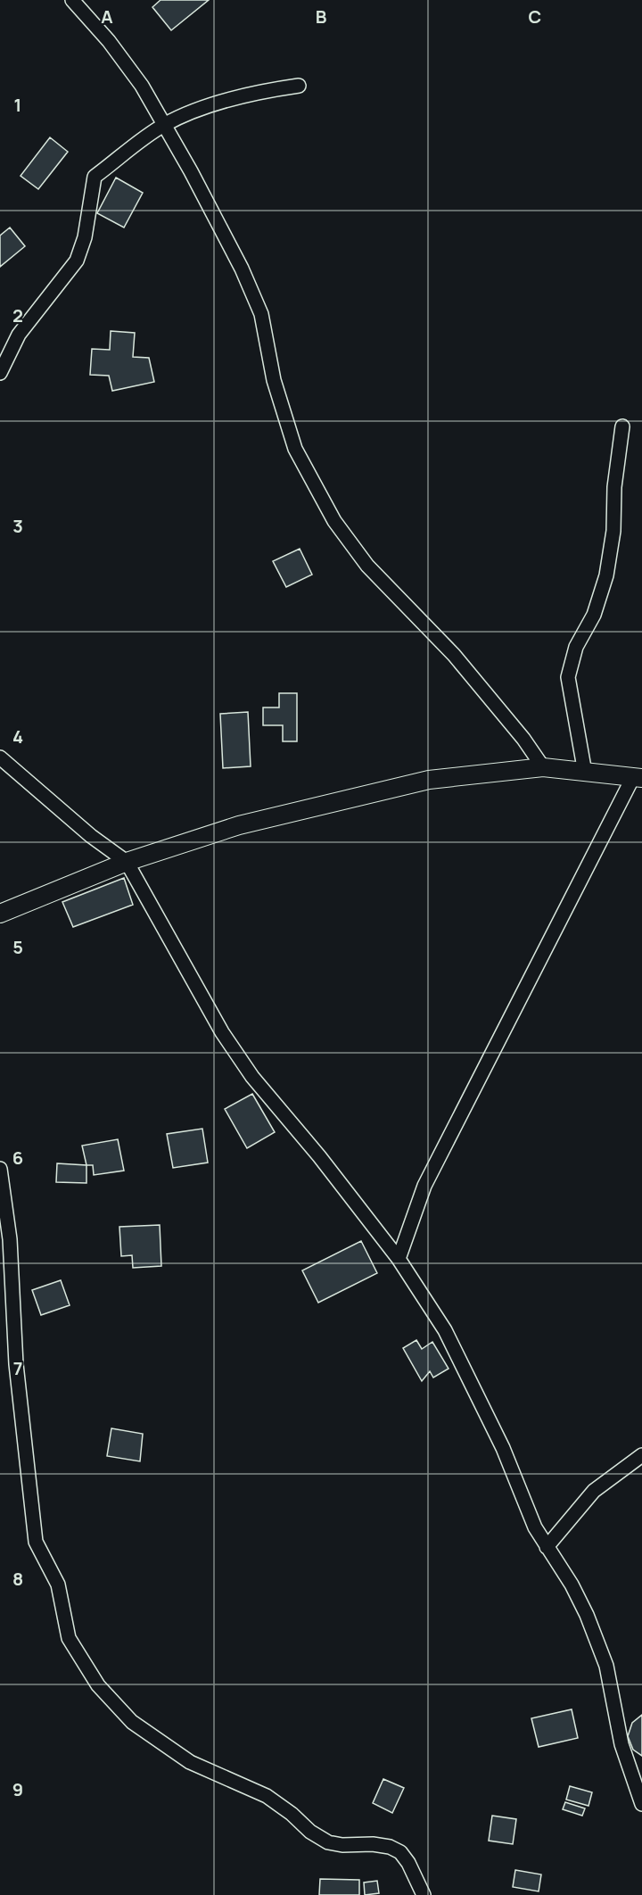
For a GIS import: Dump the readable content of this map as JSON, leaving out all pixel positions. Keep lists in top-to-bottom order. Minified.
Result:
{"grid":{"columns":["A","B","C"],"rows":["1","2","3","4","5","6","7","8","9"]}}
